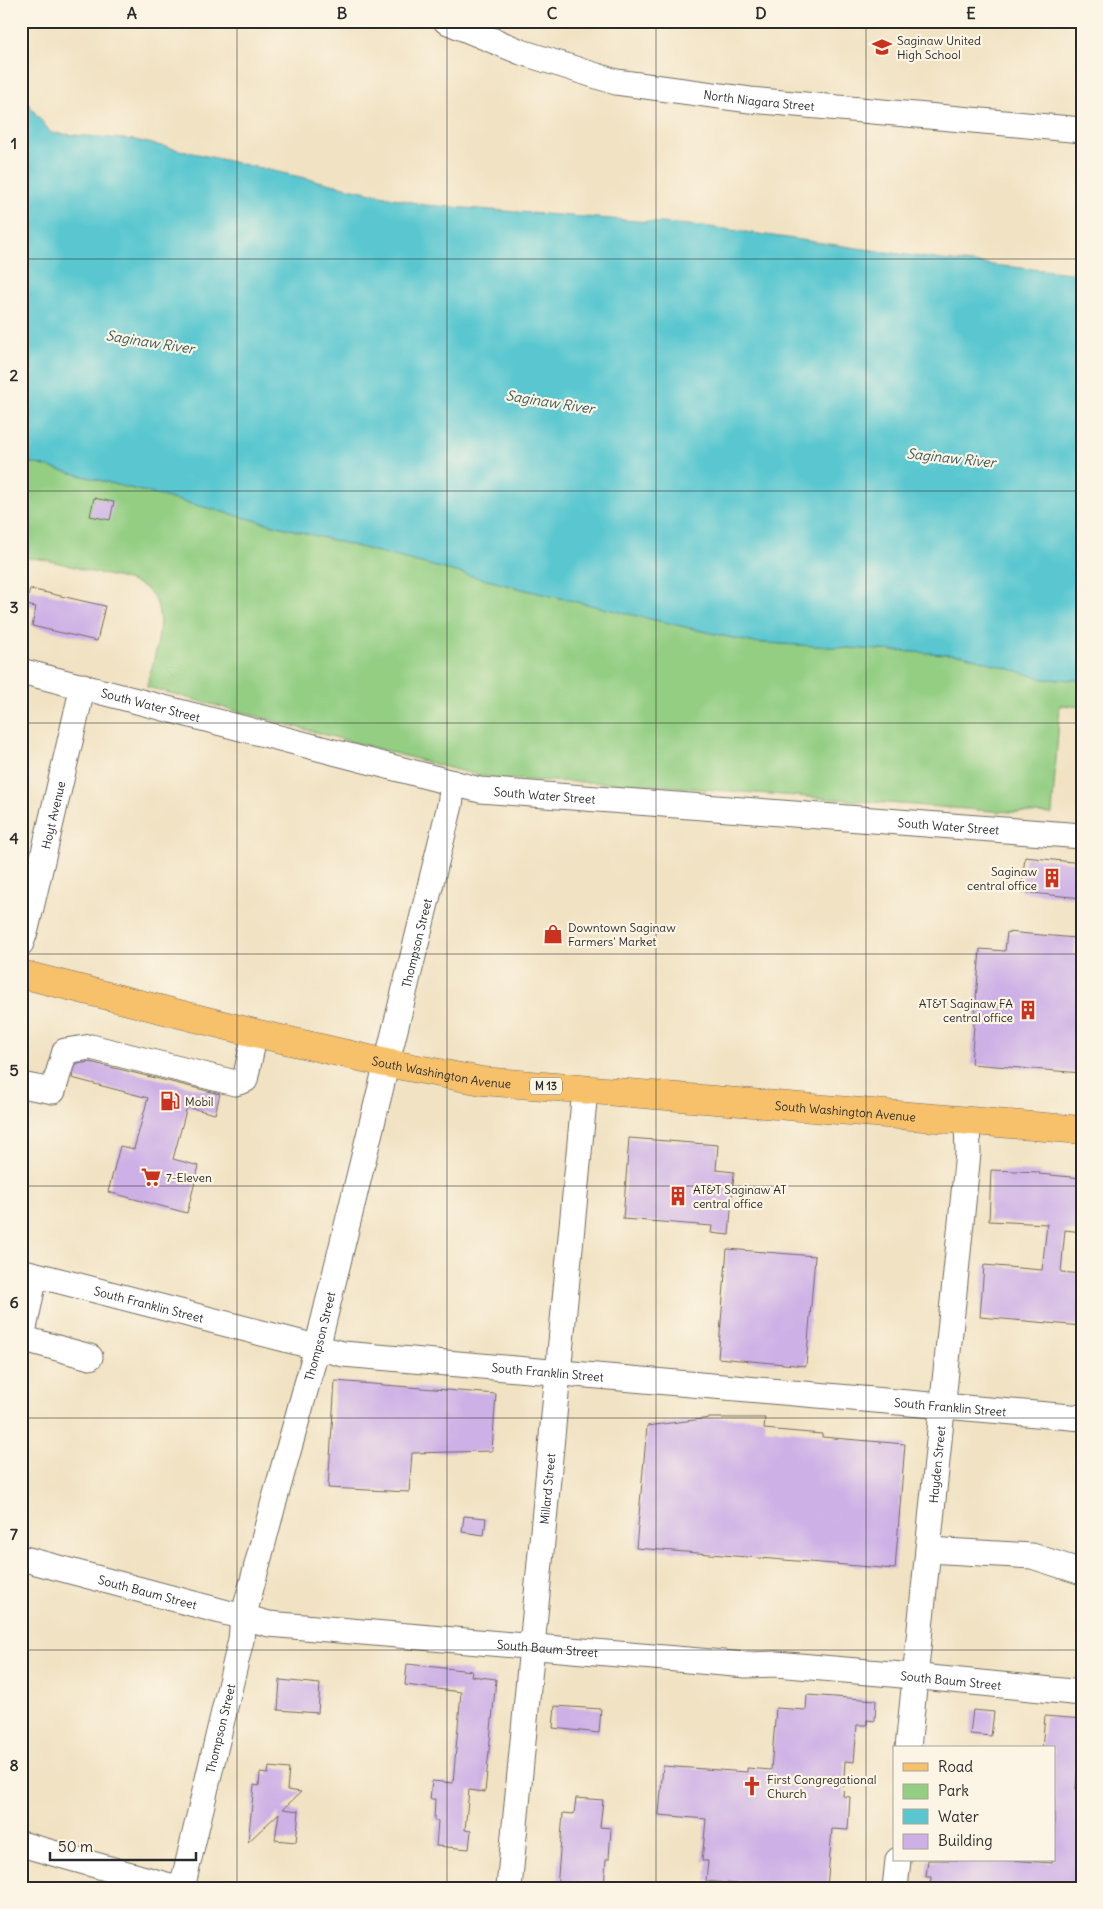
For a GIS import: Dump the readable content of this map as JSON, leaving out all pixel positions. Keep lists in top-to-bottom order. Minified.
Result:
{"streets":{"main road":["South Washington Avenue","M 13"],"street":["North Niagara Street","South Water Street","Hoyt Avenue","Thompson Street","South Franklin Street","Hayden Street","Millard Street","South Baum Street"]},"crossings":[["South Water Street","Hoyt Avenue"],["South Water Street","Thompson Street"],["Thompson Street","South Washington Avenue"],["Thompson Street","South Franklin Street"],["Thompson Street","South Baum Street"],["South Washington Avenue","Hayden Street"],["South Washington Avenue","Millard Street"],["South Franklin Street","Hayden Street"],["South Franklin Street","Millard Street"],["Hayden Street","South Baum Street"],["Millard Street","South Baum Street"]],"water":["Saginaw River"],"places":{"school or university":["Saginaw United High School"],"building":["Saginaw central office","AT&T Saginaw FA central office","AT&T Saginaw AT central office"],"shop":["Downtown Saginaw Farmers' Market"],"fuel station":["Mobil"],"supermarket":["7-Eleven"],"church":["First Congregational Church"]},"legend":["Road","Park","Water","Building"],"scale_bar":"50 m","grid":{"columns":["A","B","C","D","E"],"rows":["1","2","3","4","5","6","7","8"]}}
